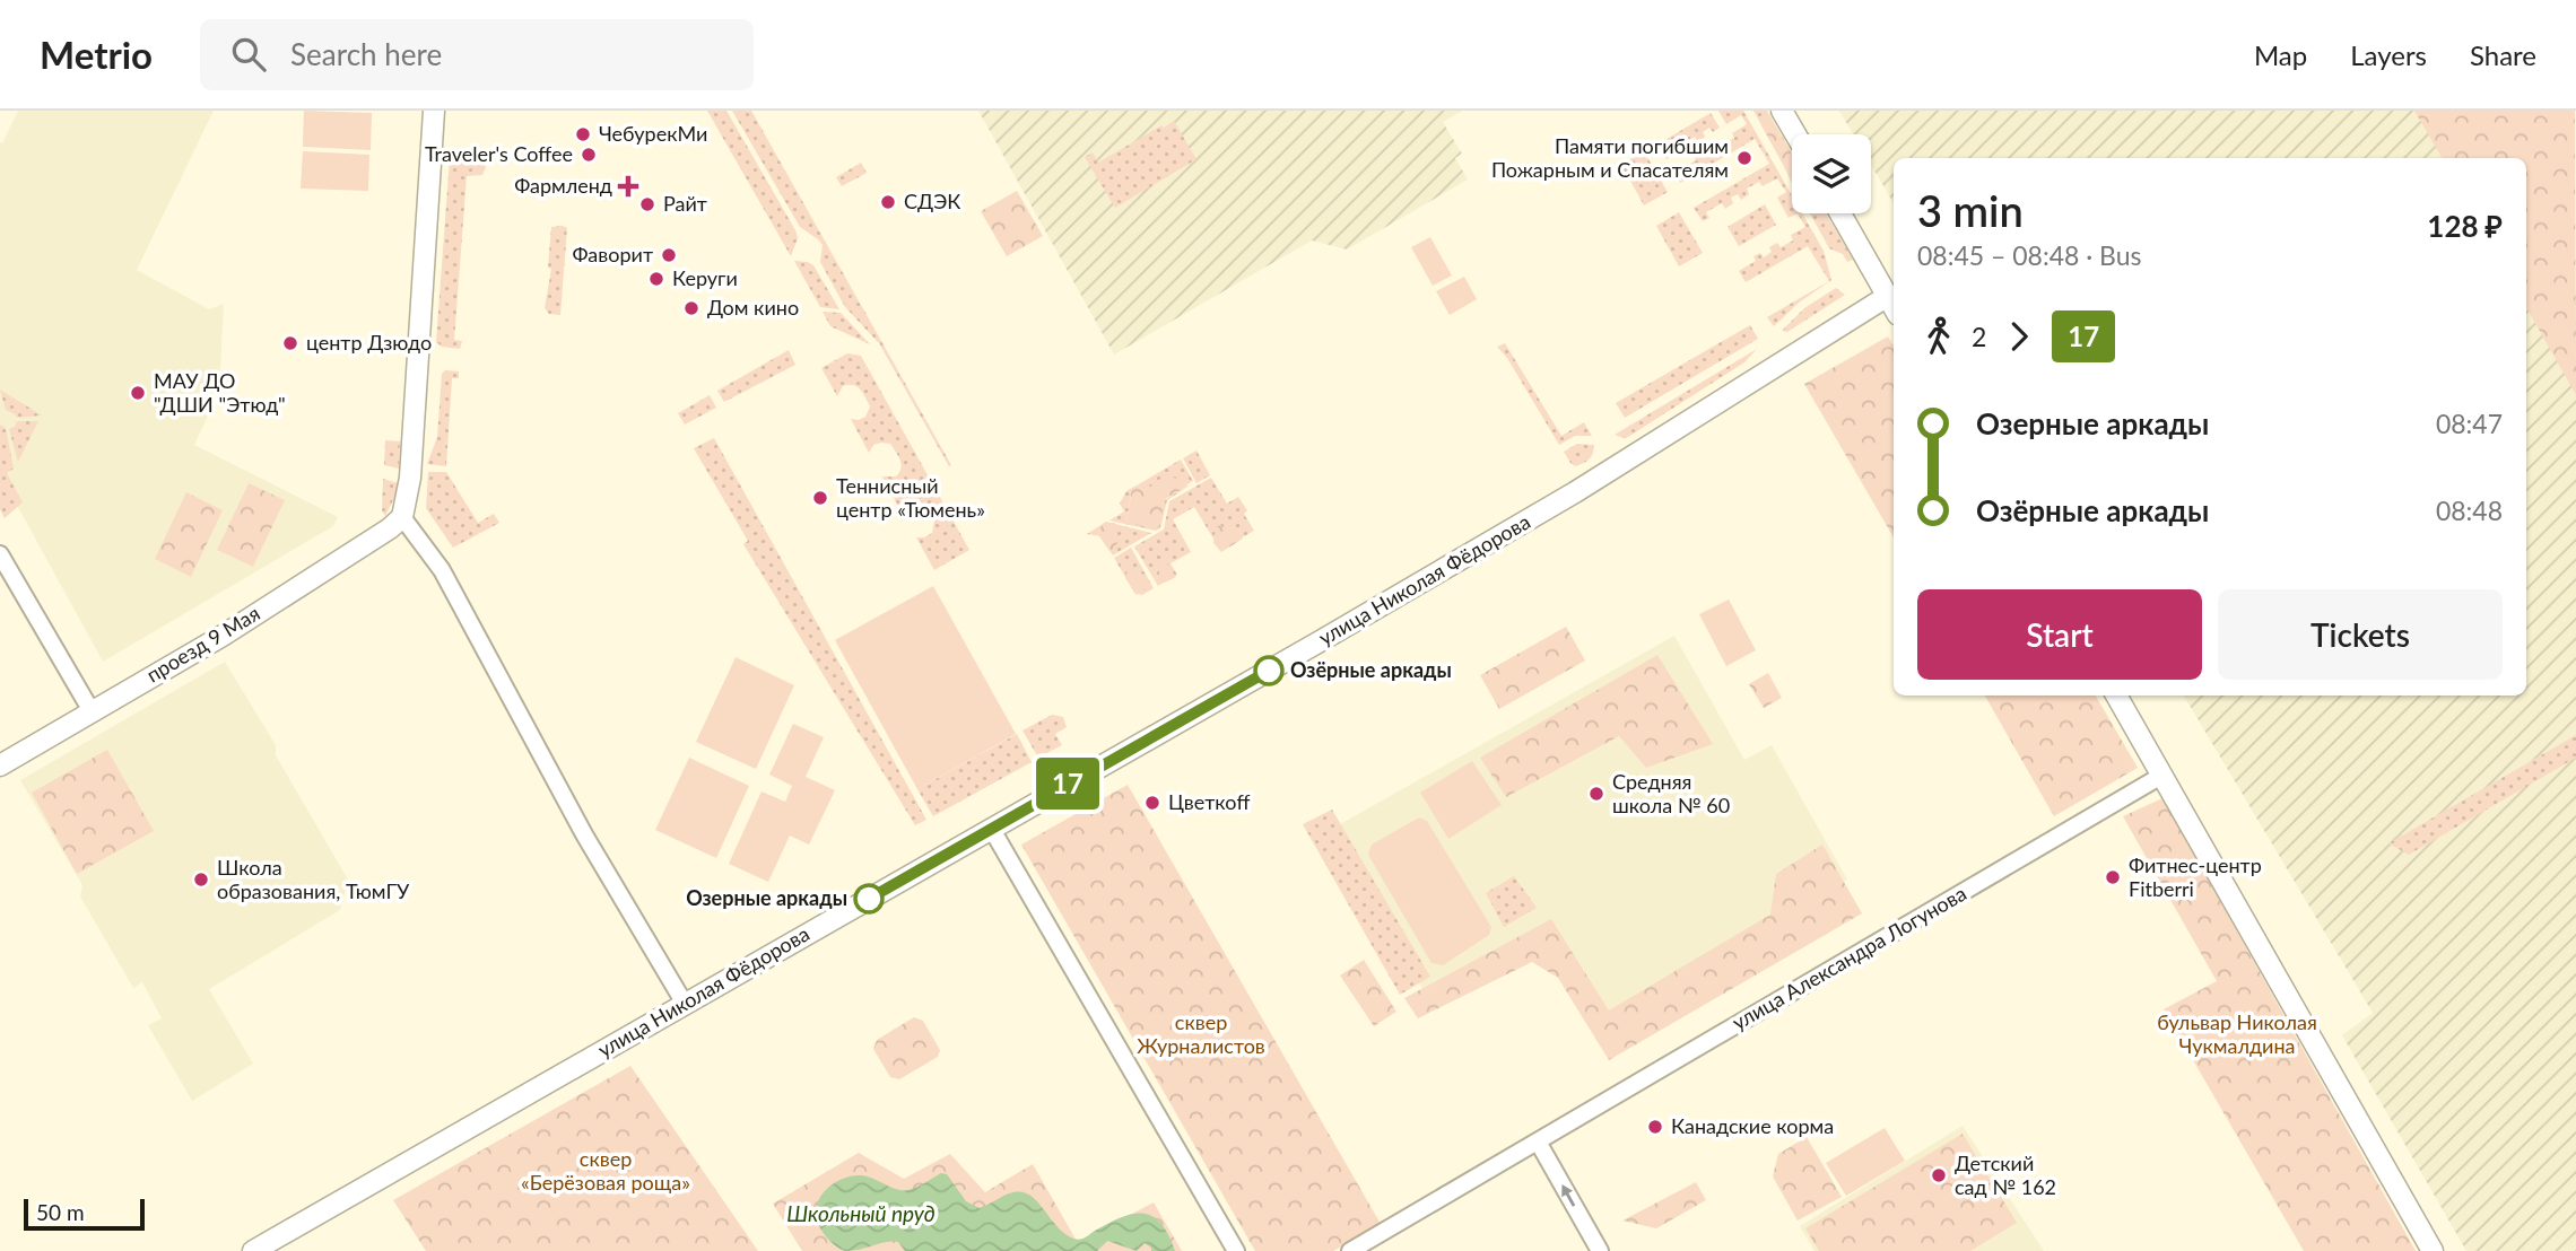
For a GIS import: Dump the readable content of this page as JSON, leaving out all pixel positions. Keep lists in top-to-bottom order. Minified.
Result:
{"streets":{"street":["улица Николая Фёдорова","проезд 9 Мая","улица Александра Логунова"]},"water":["Школьный пруд"],"parks":["сквер Журналистов","бульвар Николая Чукмалдина","сквер «Берёзовая роща»"],"places":{"other":["ЧебурекМи","Traveler's Coffee","Памяти погибшим Пожарным и Спасателям","СДЭК","Райт","Фаворит","Керуги","Дом кино","центр Дзюдо","МАУ ДО \"ДШИ \"Этюд\"","Теннисный центр «Тюмень»","Озёрные аркады","Средняя школа № 60","Цветкоff","Фитнес-центр Fitberri","Школа образования, ТюмГУ","Озерные аркады","Канадские корма","Детский сад № 162"],"health":["Фармленд"]},"lines":["bus line 17"],"scale_bar":"50 m","page":{"header":"Metrio","search":"Search here","nav":["Map","Layers","Share"],"on_map":"17","heading":["3 min","08:45 – 08:48 · Bus","128 ₽"],"legs":["2","17"],"list":[{"name":"Озерные аркады","value":"08:47"},{"name":"Озёрные аркады","value":"08:48"}],"buttons":["Start","Tickets"],"scale":"50 m"}}
